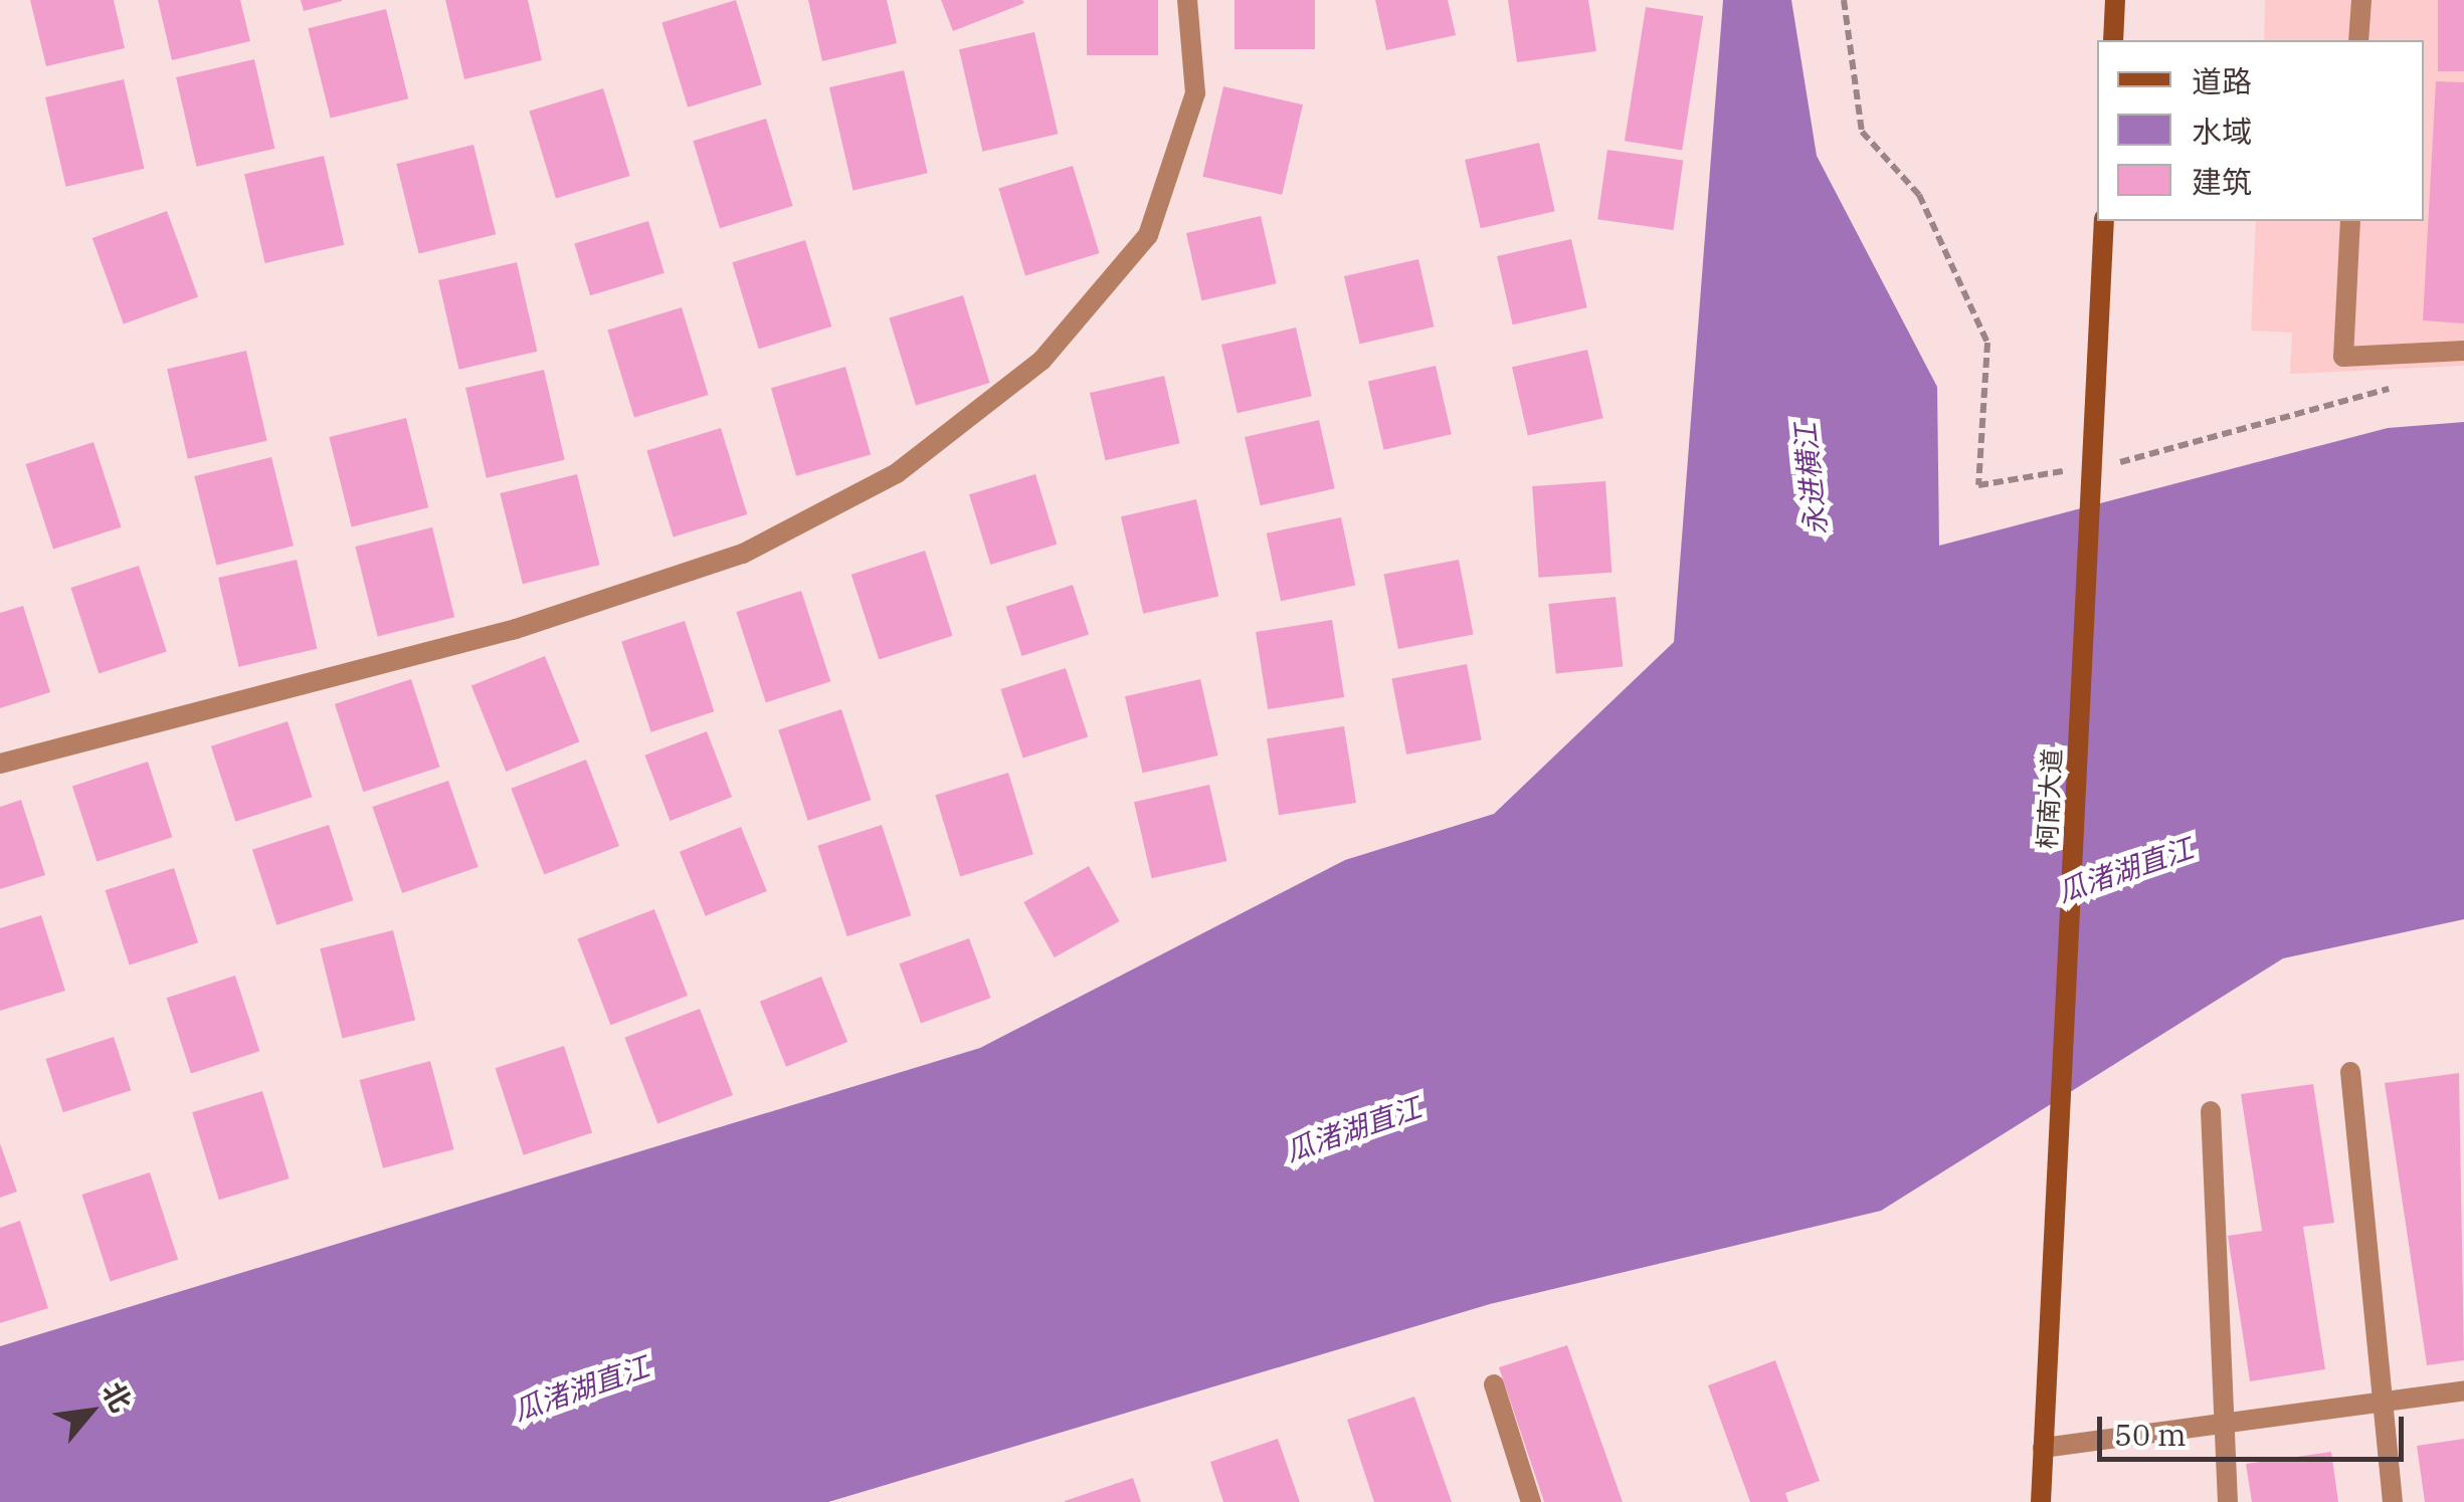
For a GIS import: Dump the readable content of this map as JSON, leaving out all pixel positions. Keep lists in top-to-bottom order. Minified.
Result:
{"streets":{"main road":["柯南大道"]},"water":["永进横江","瓜渚湖直江"],"legend":["道路","水域","建筑"],"scale_bar":"50 m","north":"top right"}
